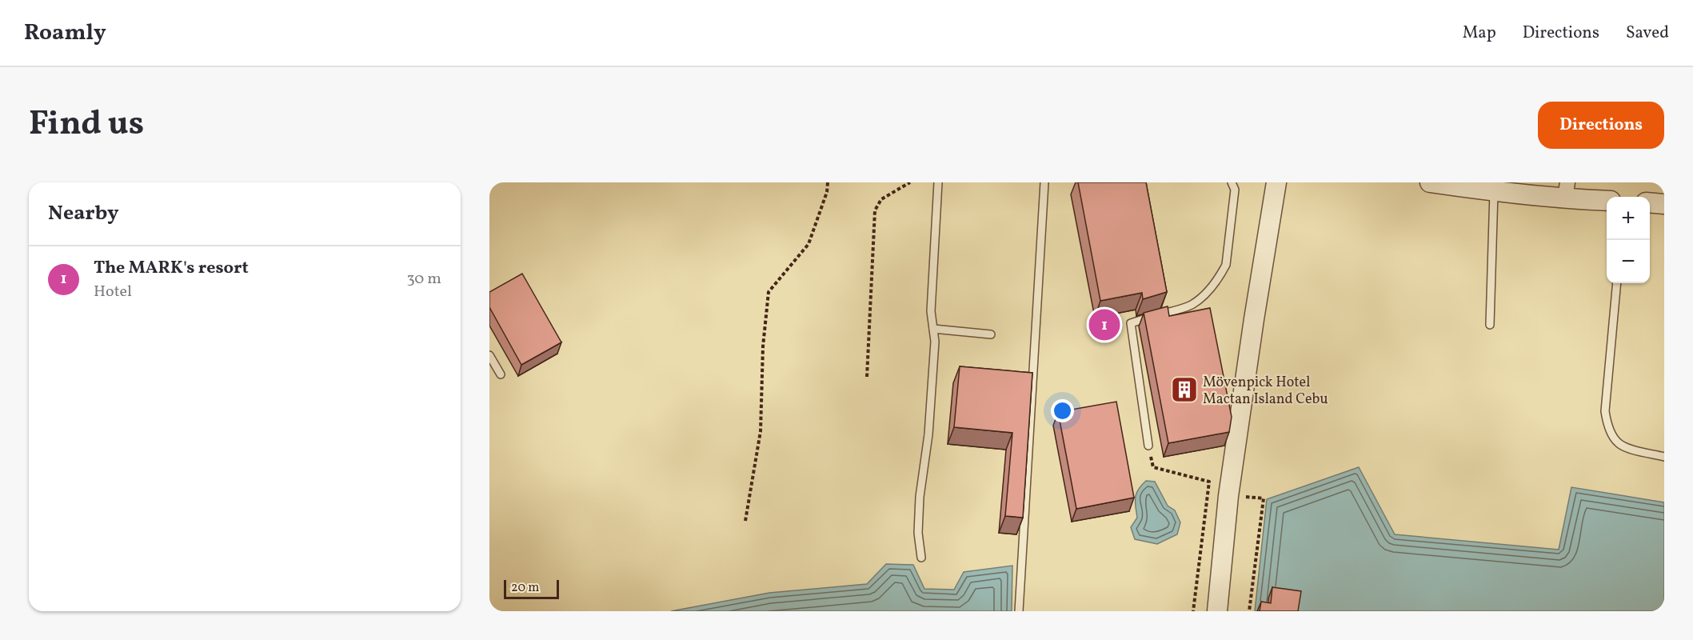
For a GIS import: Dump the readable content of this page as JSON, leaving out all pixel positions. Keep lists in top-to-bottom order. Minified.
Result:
{"places":{"building":["Mövenpick Hotel Mactan Island Cebu"]},"scale_bar":"20 m","page":{"header":"Roamly","nav":["Map","Directions","Saved"],"title":"Find us","buttons":"Directions","heading":"Nearby","map_buttons":["+","−"],"list":[{"mark":"1","name":"The MARK's resort","note":"Hotel","value":"30 m"}],"pins":"1","scale":"20 m"}}
